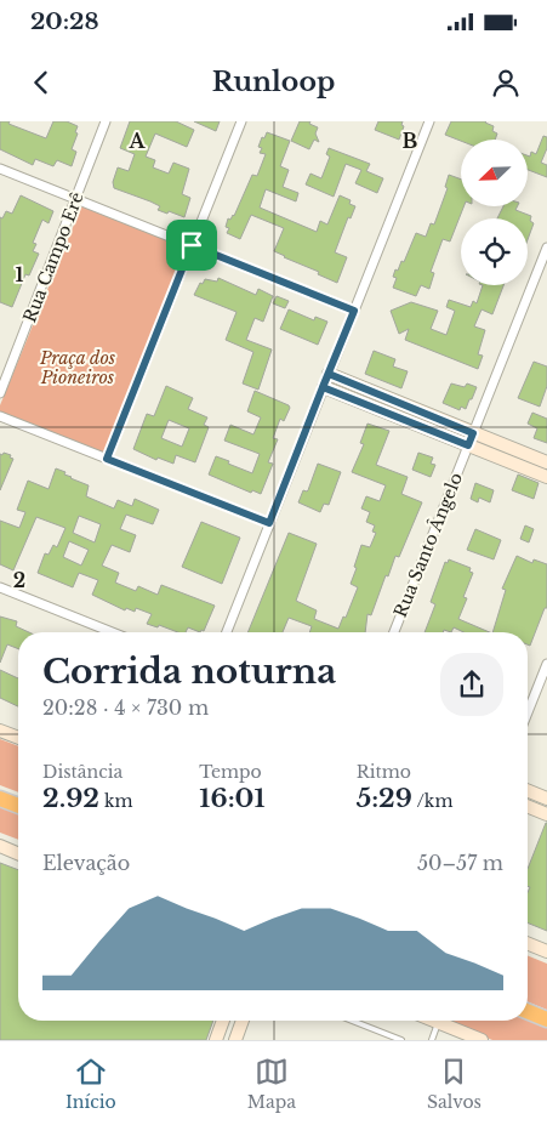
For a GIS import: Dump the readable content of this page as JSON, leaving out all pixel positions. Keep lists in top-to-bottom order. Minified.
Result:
{"streets":{"street":["Rua Campo Erê","Rua Santo Ângelo"]},"parks":["Praça dos Pioneiros"],"north":"bottom left","page":{"status":"20:28","header":"Runloop","heading":["Corrida noturna","20:28 · 4 × 730 m"],"stats":[["Distância","2.92 km"],["Tempo","16:01"],["Ritmo","5:29 /km"]],"chart":["Elevação","50–57 m"],"tabs":["Início","Mapa","Salvos"]},"grid":{"columns":["A","B"],"rows":["1","2"]}}
